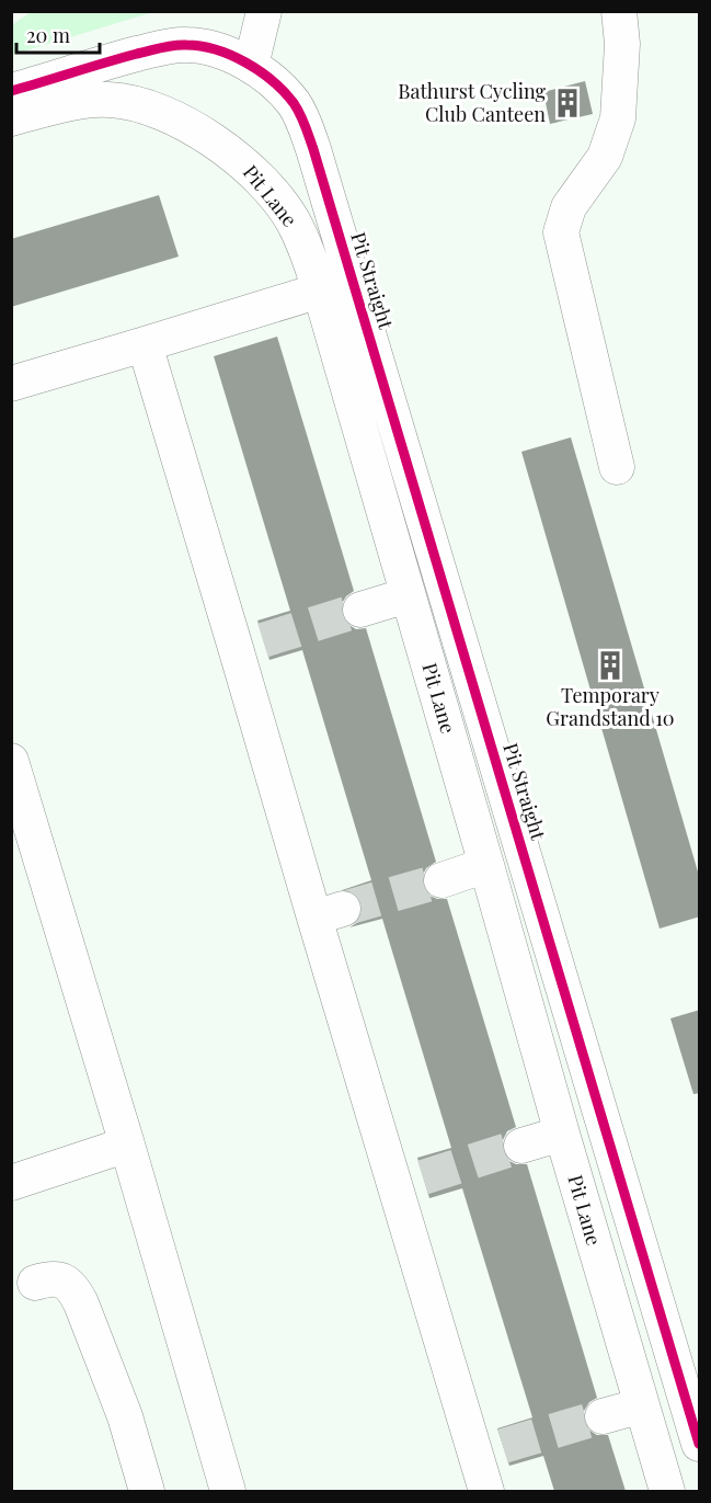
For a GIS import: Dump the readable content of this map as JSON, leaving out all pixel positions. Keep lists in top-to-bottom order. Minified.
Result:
{"streets":{"street":["Pit Lane","Pit Straight"]},"places":{"building":["Bathurst Cycling Club Canteen","Temporary Grandstand 10"]},"scale_bar":"20 m"}
